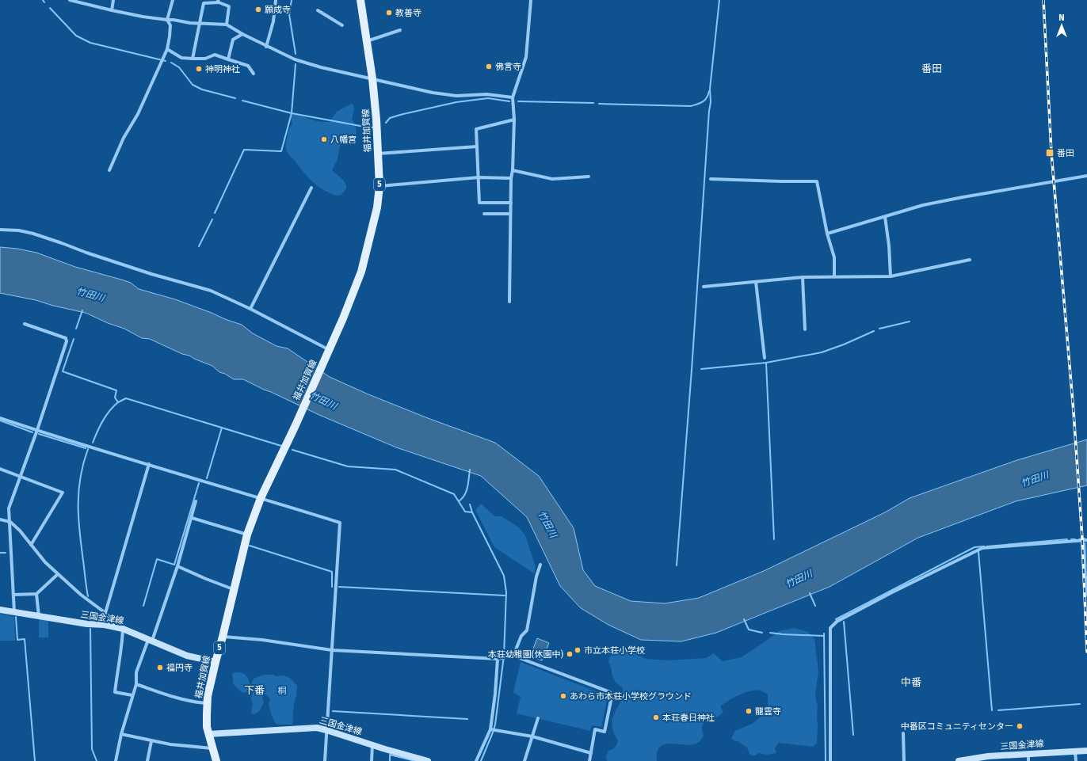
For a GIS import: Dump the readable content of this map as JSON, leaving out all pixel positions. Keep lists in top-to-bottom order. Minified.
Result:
{"streets":{"main road":["福井加賀線","5","三国金津線"]},"crossings":[["福井加賀線","三国金津線"]],"districts":["番田","中番","下番"],"water":["竹田川"],"parks":["桐"],"places":{"other":["願成寺","教善寺","佛言寺","神明神社","八幡宮","市立本荘小学校","本荘幼稚園(休園中)","福円寺","あわら市本荘小学校グラウンド","龍雲寺","本荘春日神社","中番区コミュニティセンター"],"transit":["番田"]},"north":"top"}
